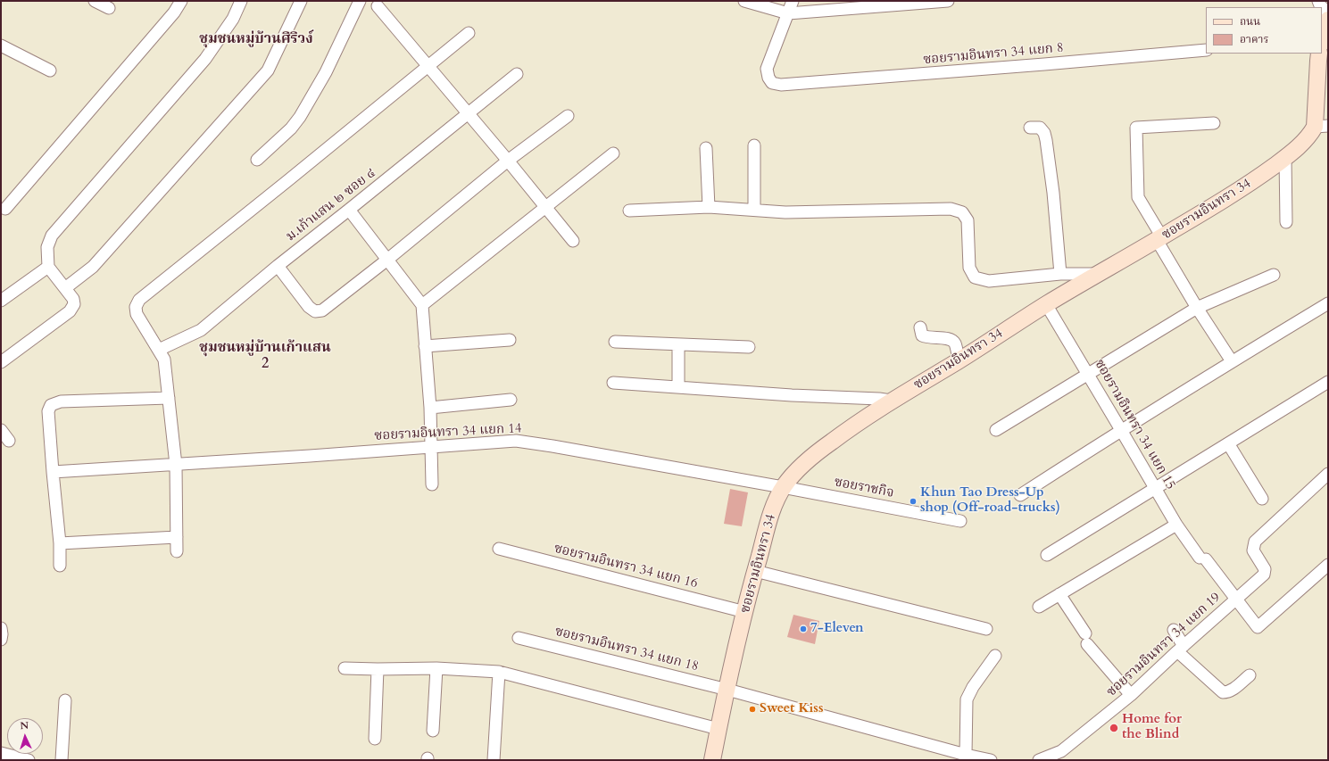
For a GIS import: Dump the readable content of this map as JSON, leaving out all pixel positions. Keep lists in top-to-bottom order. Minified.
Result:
{"streets":{"street":["ซอยรามอินทรา 34 แยก 8","ม.เก้าแสน ๒ ซอย ๔","ซอยรามอินทรา 34","ซอยรามอินทรา 34 แยก 15","ซอยรามอินทรา 34 แยก 14","ซอยราชกิจ","ซอยรามอินทรา 34 แยก 16","ซอยรามอินทรา 34 แยก 19","ซอยรามอินทรา 34 แยก 18"]},"crossings":[["ซอยรามอินทรา 34","ซอยรามอินทรา 34 แยก 15"],["ซอยรามอินทรา 34","ซอยรามอินทรา 34 แยก 14"],["ซอยรามอินทรา 34","ซอยราชกิจ"],["ซอยรามอินทรา 34","ซอยรามอินทรา 34 แยก 16"],["ซอยรามอินทรา 34","ซอยรามอินทรา 34 แยก 18"],["ซอยรามอินทรา 34 แยก 15","ซอยรามอินทรา 34 แยก 19"],["ซอยรามอินทรา 34 แยก 14","ซอยราชกิจ"]],"districts":["ชุมชนหมู่บ้านศิริวง์","ชุมชนหมู่บ้านเก้าแสน 2"],"places":["Khun Tao Dress-Up shop (Off-road-trucks)","7-Eleven","Sweet Kiss","Home for the Blind"],"legend":["ถนน","อาคาร"],"north":"top"}
